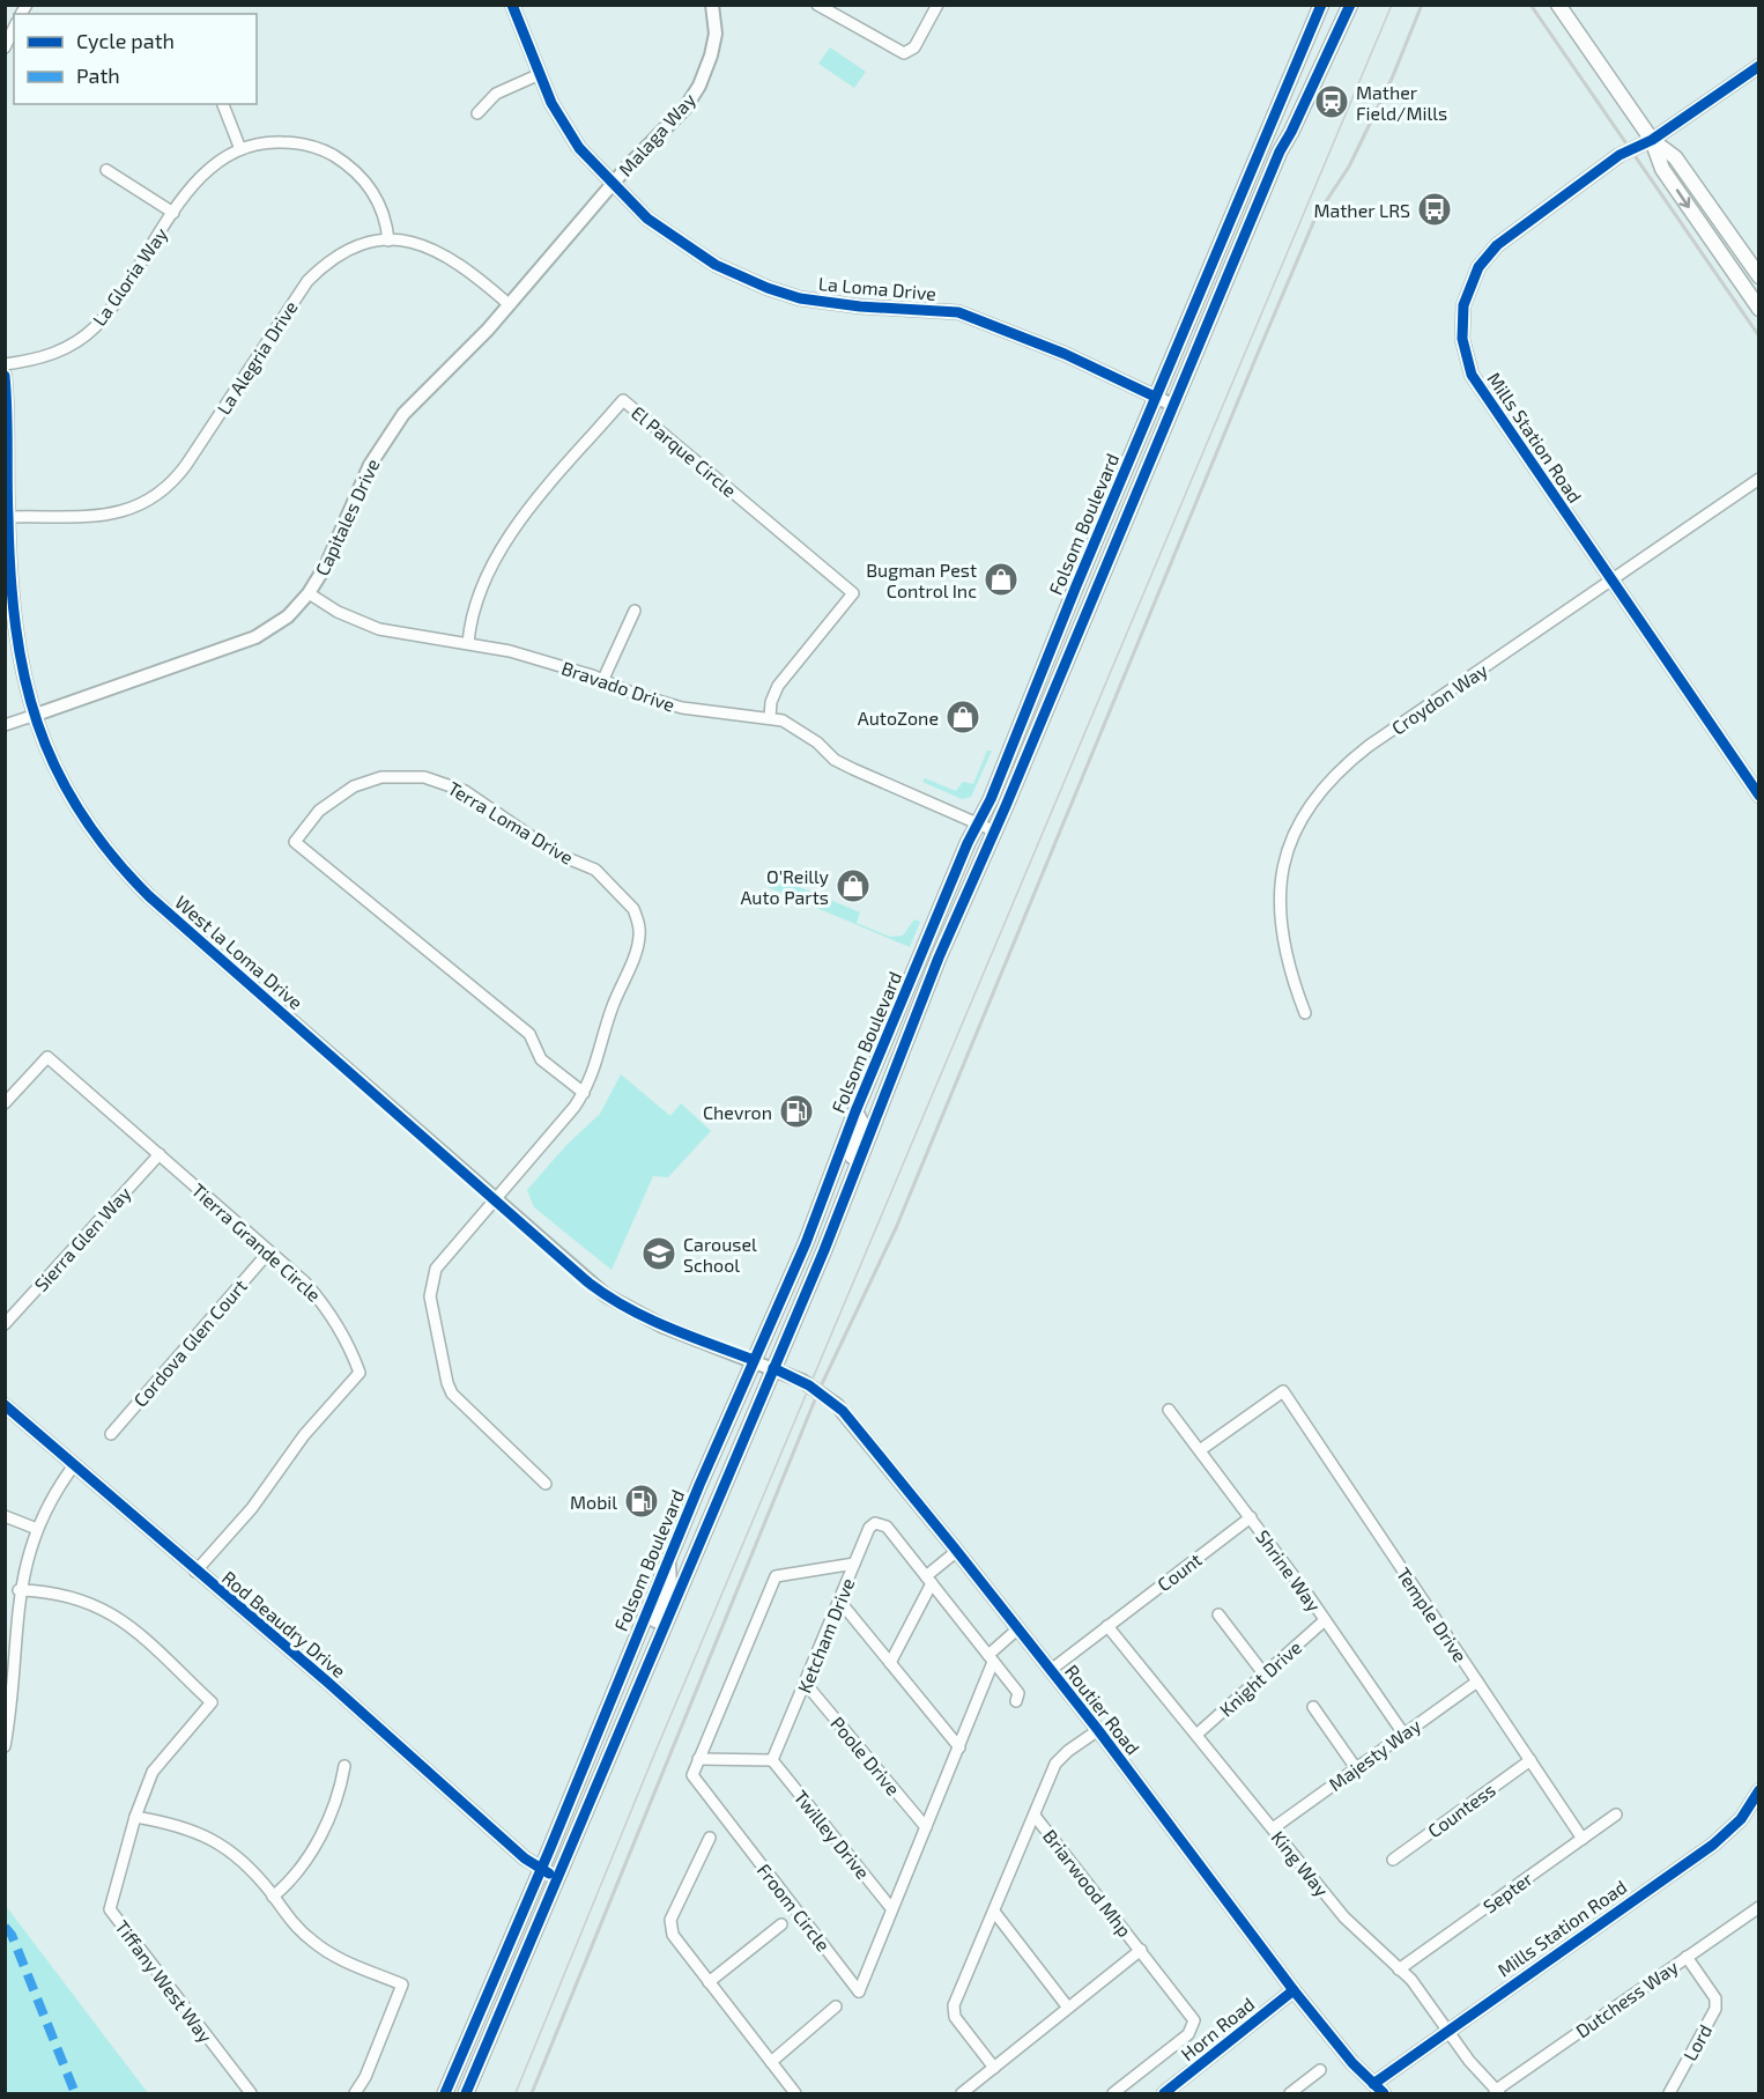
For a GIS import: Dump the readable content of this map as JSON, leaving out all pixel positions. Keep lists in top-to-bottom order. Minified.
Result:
{"streets":{"main road":["Folsom Boulevard"],"street":["Malaga Way","La Gloria Way","La Loma Drive","La Alegria Drive","Mills Station Road","El Parque Circle","Capitales Drive","Bravado Drive","Croydon Way","Terra Loma Drive","West la Loma Drive","Sierra Glen Way","Tierra Grande Circle","Cordova Glen Court","Shrine Way","Count","Temple Drive","Rod Beaudry Drive","Ketcham Drive","Knight Drive","Routier Road","Majesty Way","Poole Drive","Countess","Twilley Drive","King Way","Briarwood Mhp","Septer","Froom Circle","Tiffany West Way","Dutchess Way","Horn Road","Lord"]},"crossings":[["Malaga Way","La Loma Drive"],["Malaga Way","Capitales Drive"],["La Gloria Way","La Alegria Drive"],["La Loma Drive","Capitales Drive"],["La Loma Drive","Folsom Boulevard"],["La Alegria Drive","Capitales Drive"],["La Alegria Drive","West la Loma Drive"],["Mills Station Road","Croydon Way"],["Mills Station Road","Routier Road"],["Mills Station Road","King Way"],["El Parque Circle","Bravado Drive"],["Capitales Drive","Bravado Drive"],["Capitales Drive","West la Loma Drive"],["Folsom Boulevard","Bravado Drive"],["Folsom Boulevard","West la Loma Drive"],["Folsom Boulevard","Rod Beaudry Drive"],["Folsom Boulevard","Routier Road"],["Terra Loma Drive","West la Loma Drive"],["West la Loma Drive","Routier Road"],["Sierra Glen Way","Tierra Grande Circle"],["Tierra Grande Circle","Cordova Glen Court"],["Tierra Grande Circle","Rod Beaudry Drive"],["Shrine Way","Count"],["Shrine Way","Temple Drive"],["Shrine Way","Knight Drive"],["Shrine Way","Majesty Way"],["Count","Routier Road"],["Count","King Way"],["Temple Drive","Majesty Way"],["Temple Drive","Countess"],["Temple Drive","Septer"],["Ketcham Drive","Poole Drive"],["Ketcham Drive","Twilley Drive"],["Knight Drive","King Way"],["Routier Road","Briarwood Mhp"],["Routier Road","Horn Road"],["Majesty Way","King Way"],["Poole Drive","Froom Circle"],["Twilley Drive","Froom Circle"],["King Way","Septer"],["King Way","Dutchess Way"],["Dutchess Way","Lord"]],"places":{"station":["Mather Field/Mills"],"bus stop":["Mather LRS"],"shop":["Bugman Pest Control Inc","AutoZone","O'Reilly Auto Parts"],"fuel station":["Chevron","Mobil"],"school or university":["Carousel School"]},"legend":["Cycle path","Path"]}
